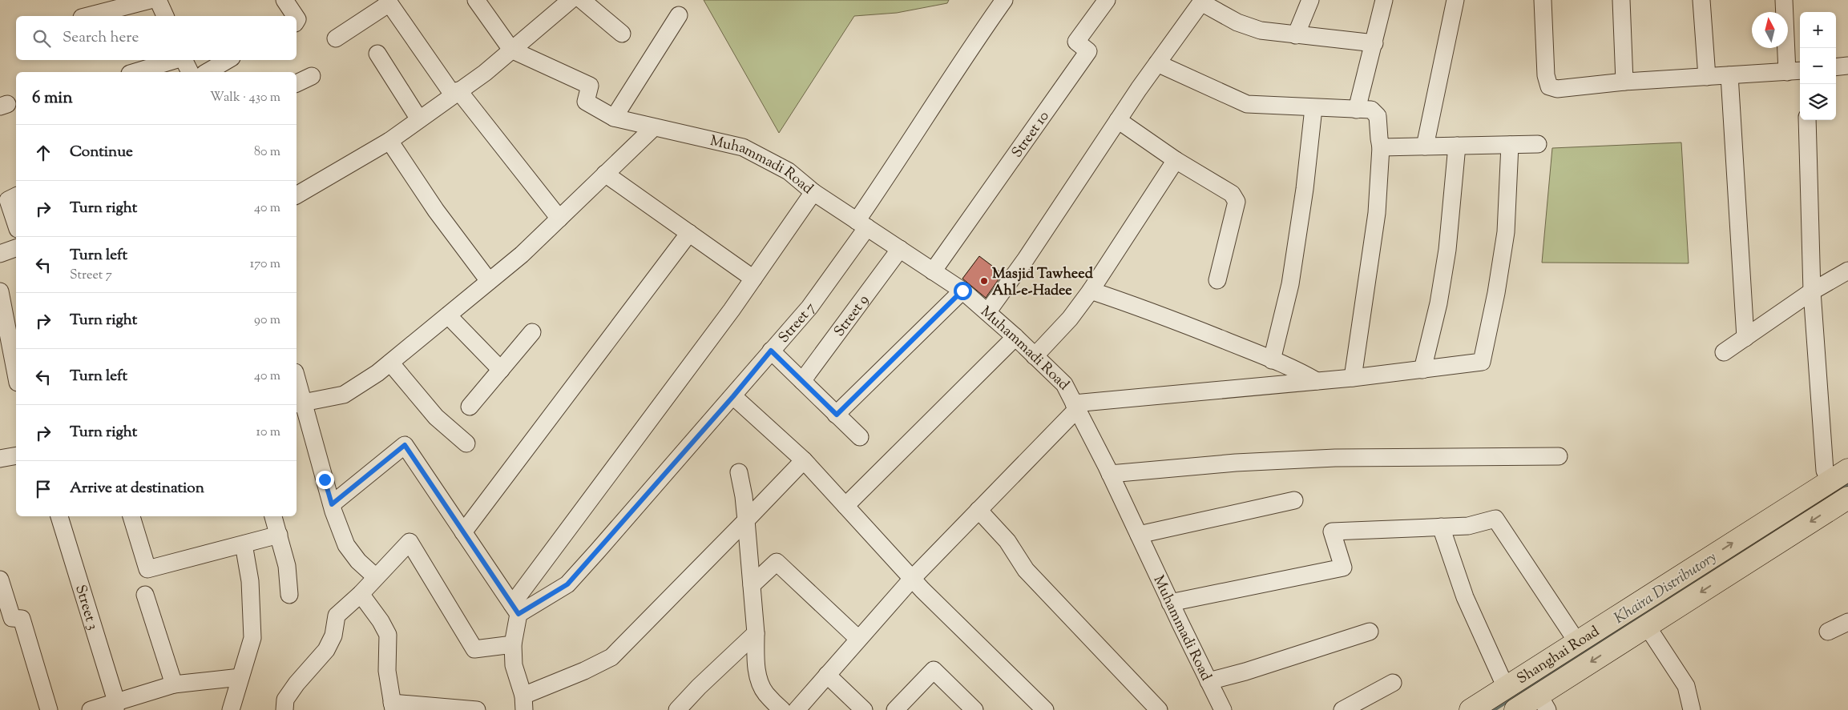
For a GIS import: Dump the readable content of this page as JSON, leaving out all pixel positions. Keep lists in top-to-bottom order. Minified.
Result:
{"streets":{"main road":["Shanghai Road"],"street":["Street 10","Muhammadi Road","Street 9","Street 7","Street 3"]},"crossings":[["Street 10","Muhammadi Road"],["Muhammadi Road","Street 9"],["Muhammadi Road","Street 7"]],"water":["Khaira Distributory"],"places":["Masjid Tawheed Ahl-e-Hadee"],"north":"top","page":{"map_buttons":["+","−"],"search":"Search here","heading":["6 min","Walk · 430 m"],"list":[["Continue","80 m"],["Turn right","40 m"],["Turn left","Street 7","170 m"],["Turn right","90 m"],["Turn left","40 m"],["Turn right","10 m"],"Arrive at destination"]}}
